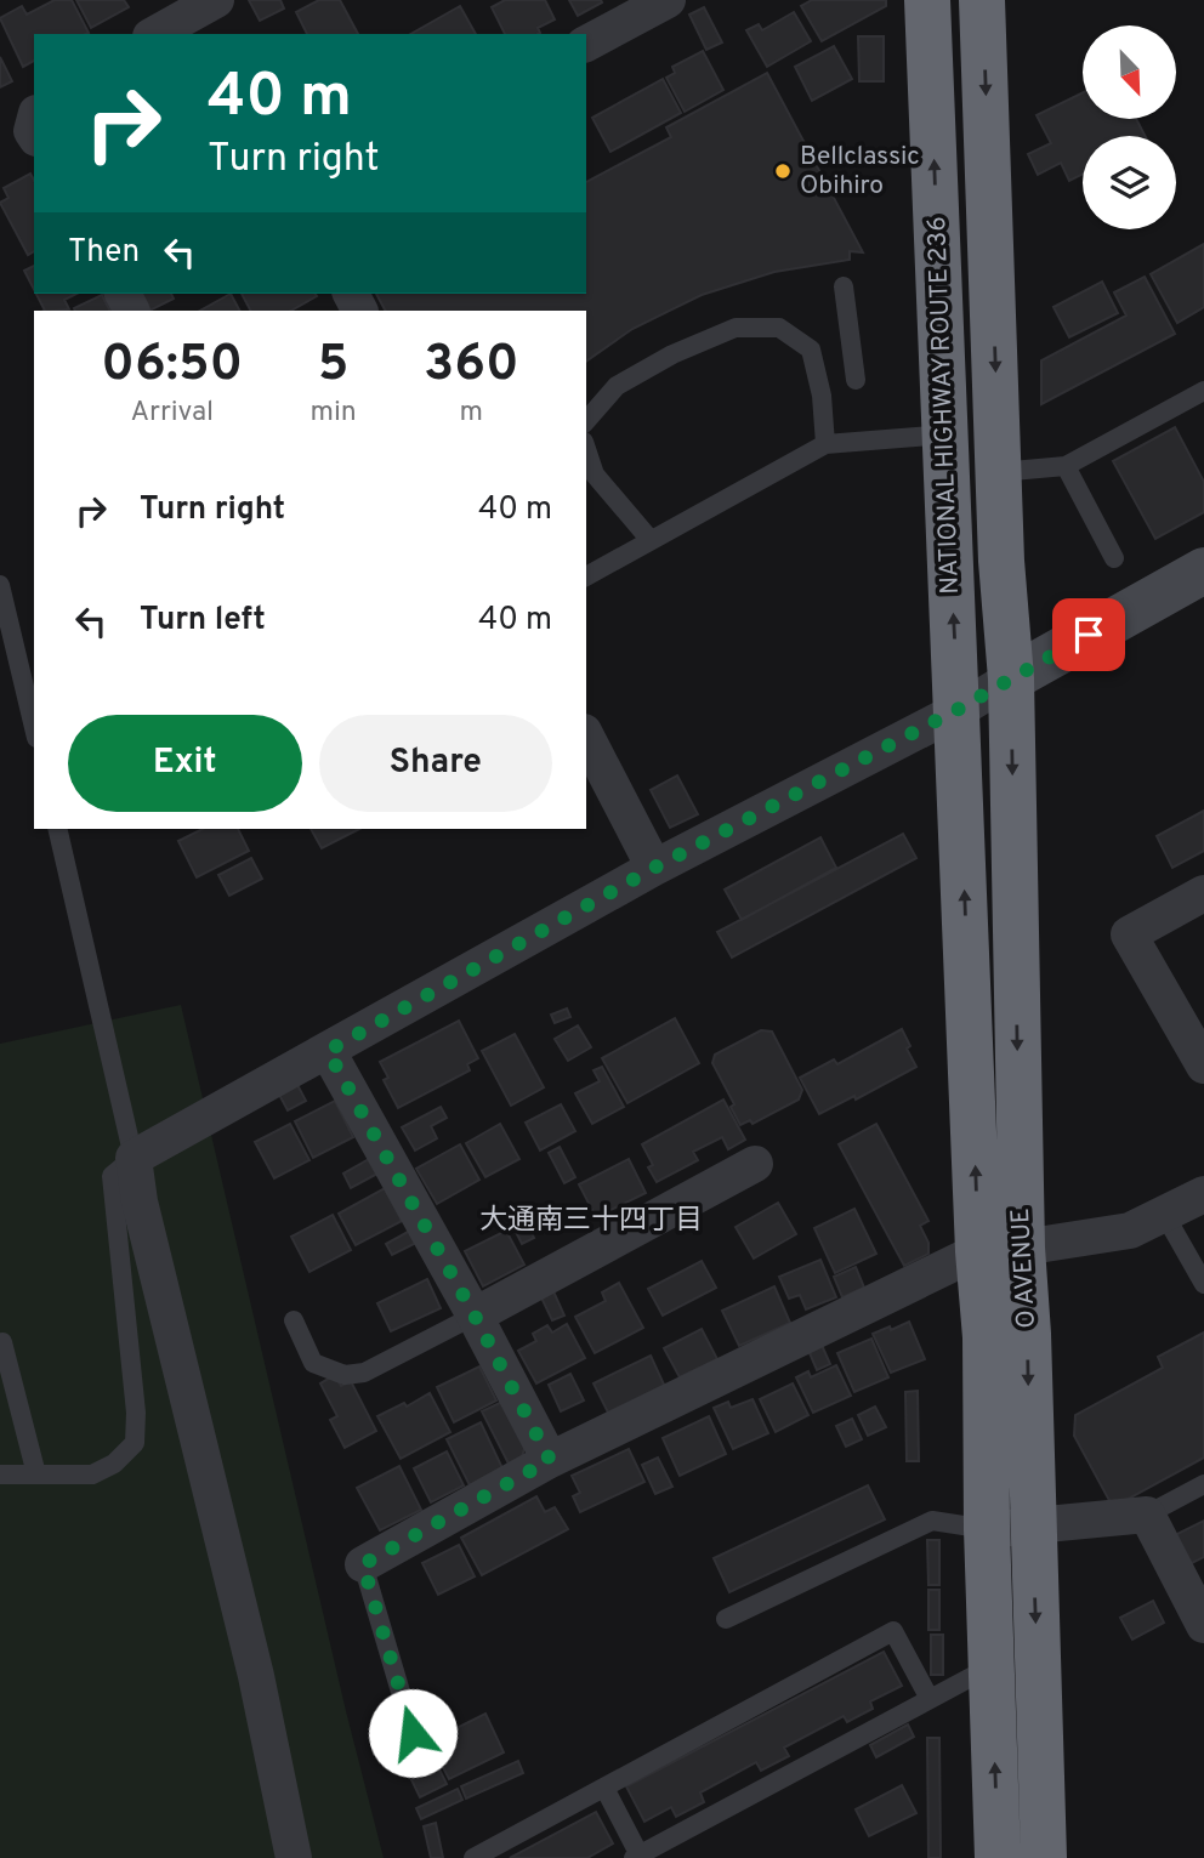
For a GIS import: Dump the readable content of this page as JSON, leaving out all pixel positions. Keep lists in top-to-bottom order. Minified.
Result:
{"streets":{"highway":["NATIONAL HIGHWAY ROUTE 236","O AVENUE"]},"crossings":[["NATIONAL HIGHWAY ROUTE 236","O AVENUE"]],"districts":["大通南三十四丁目"],"places":["Bellclassic Obihiro"],"north":"bottom right","page":{"turn":["40 m","Turn right"],"then":"Then","eta":["06:50","Arrival","5","min","360","m"],"list":[{"name":"Turn right","value":"40 m"},{"name":"Turn left","value":"40 m"}],"buttons":["Exit","Share"]}}
